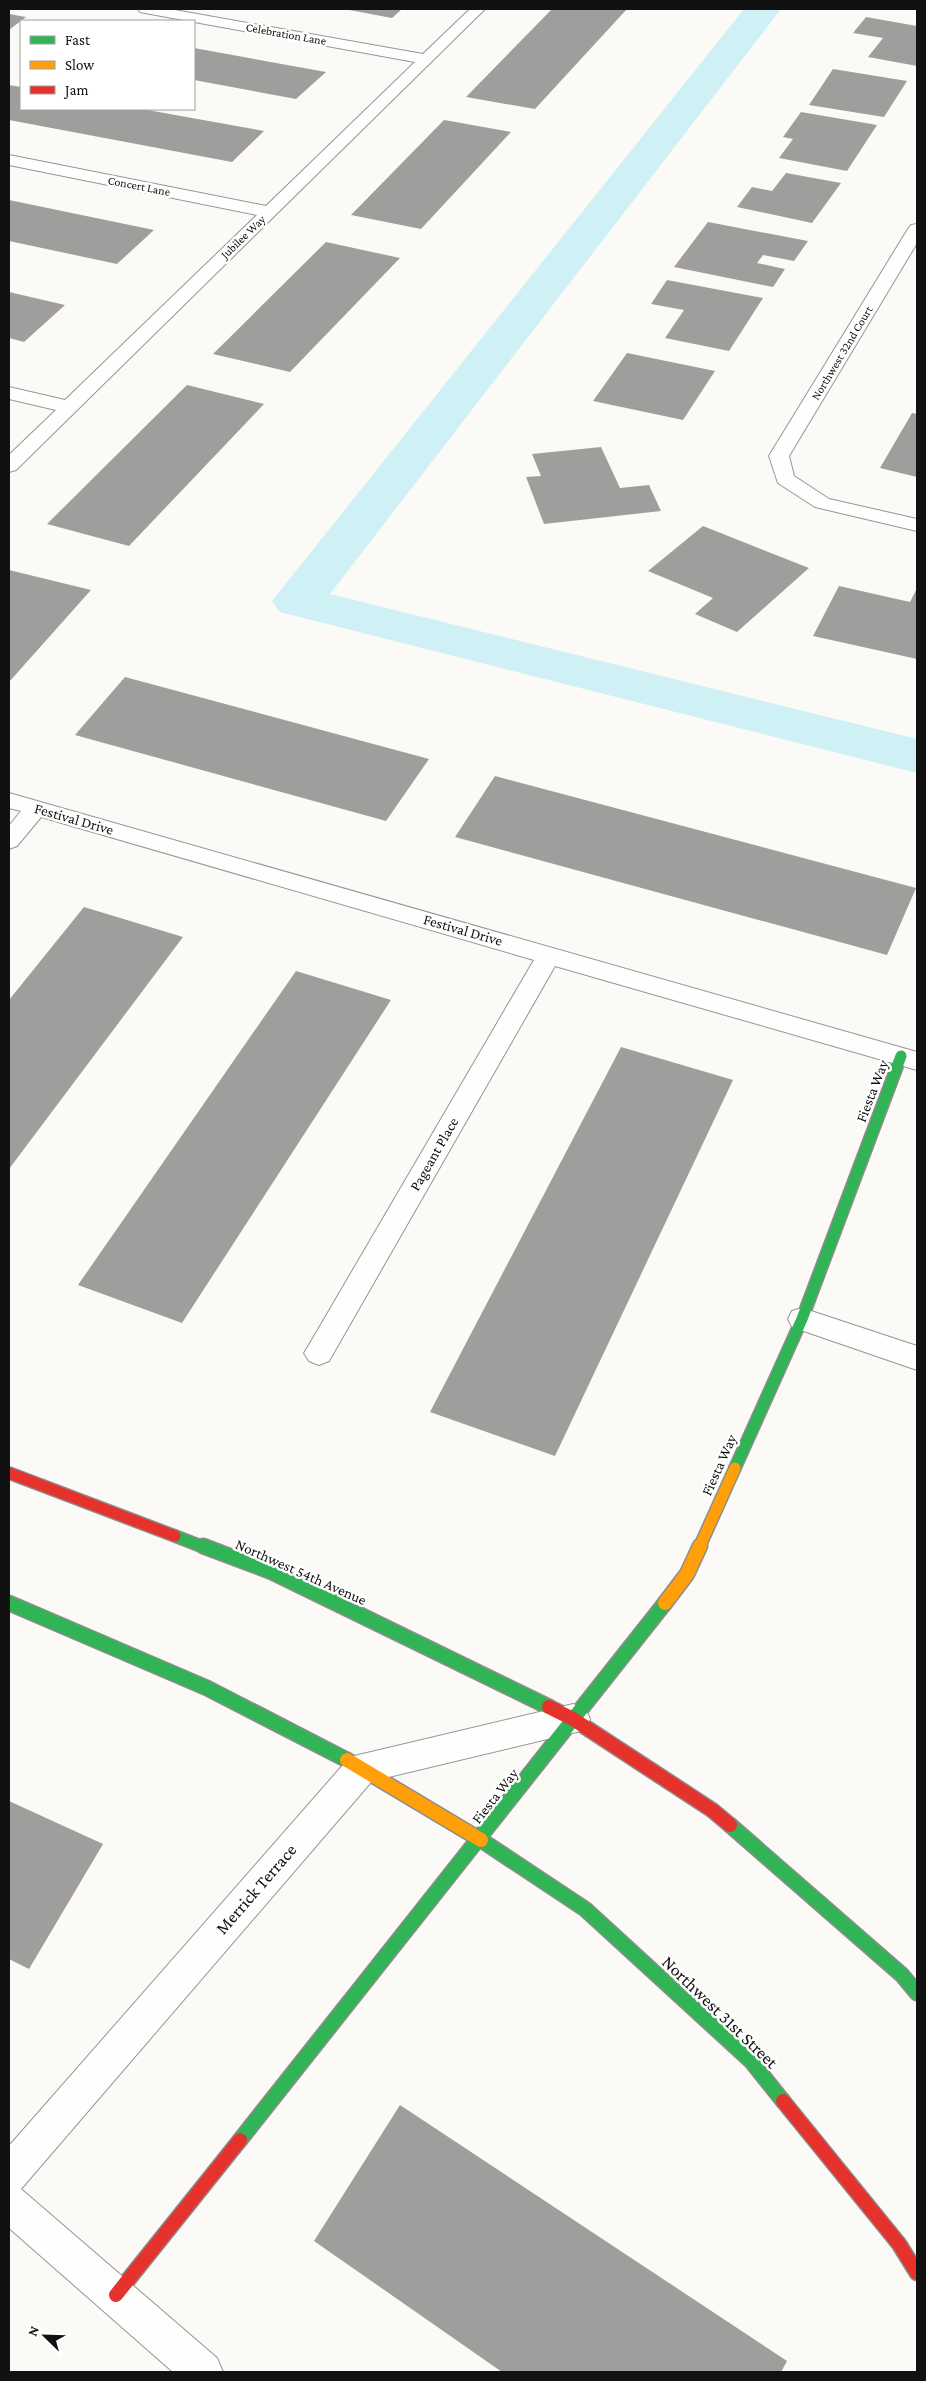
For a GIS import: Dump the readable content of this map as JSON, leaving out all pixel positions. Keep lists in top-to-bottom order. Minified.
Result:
{"streets":{"street":["Celebration Lane","Concert Lane","Jubilee Way","Northwest 32nd Court","Festival Drive","Fiesta Way","Pageant Place","Northwest 54th Avenue","Merrick Terrace","Northwest 31st Street"]},"crossings":[["Celebration Lane","Jubilee Way"],["Concert Lane","Jubilee Way"],["Festival Drive","Fiesta Way"],["Festival Drive","Pageant Place"],["Fiesta Way","Northwest 54th Avenue"],["Fiesta Way","Northwest 31st Street"]],"legend":["Fast","Slow","Jam"],"north":"top left"}
